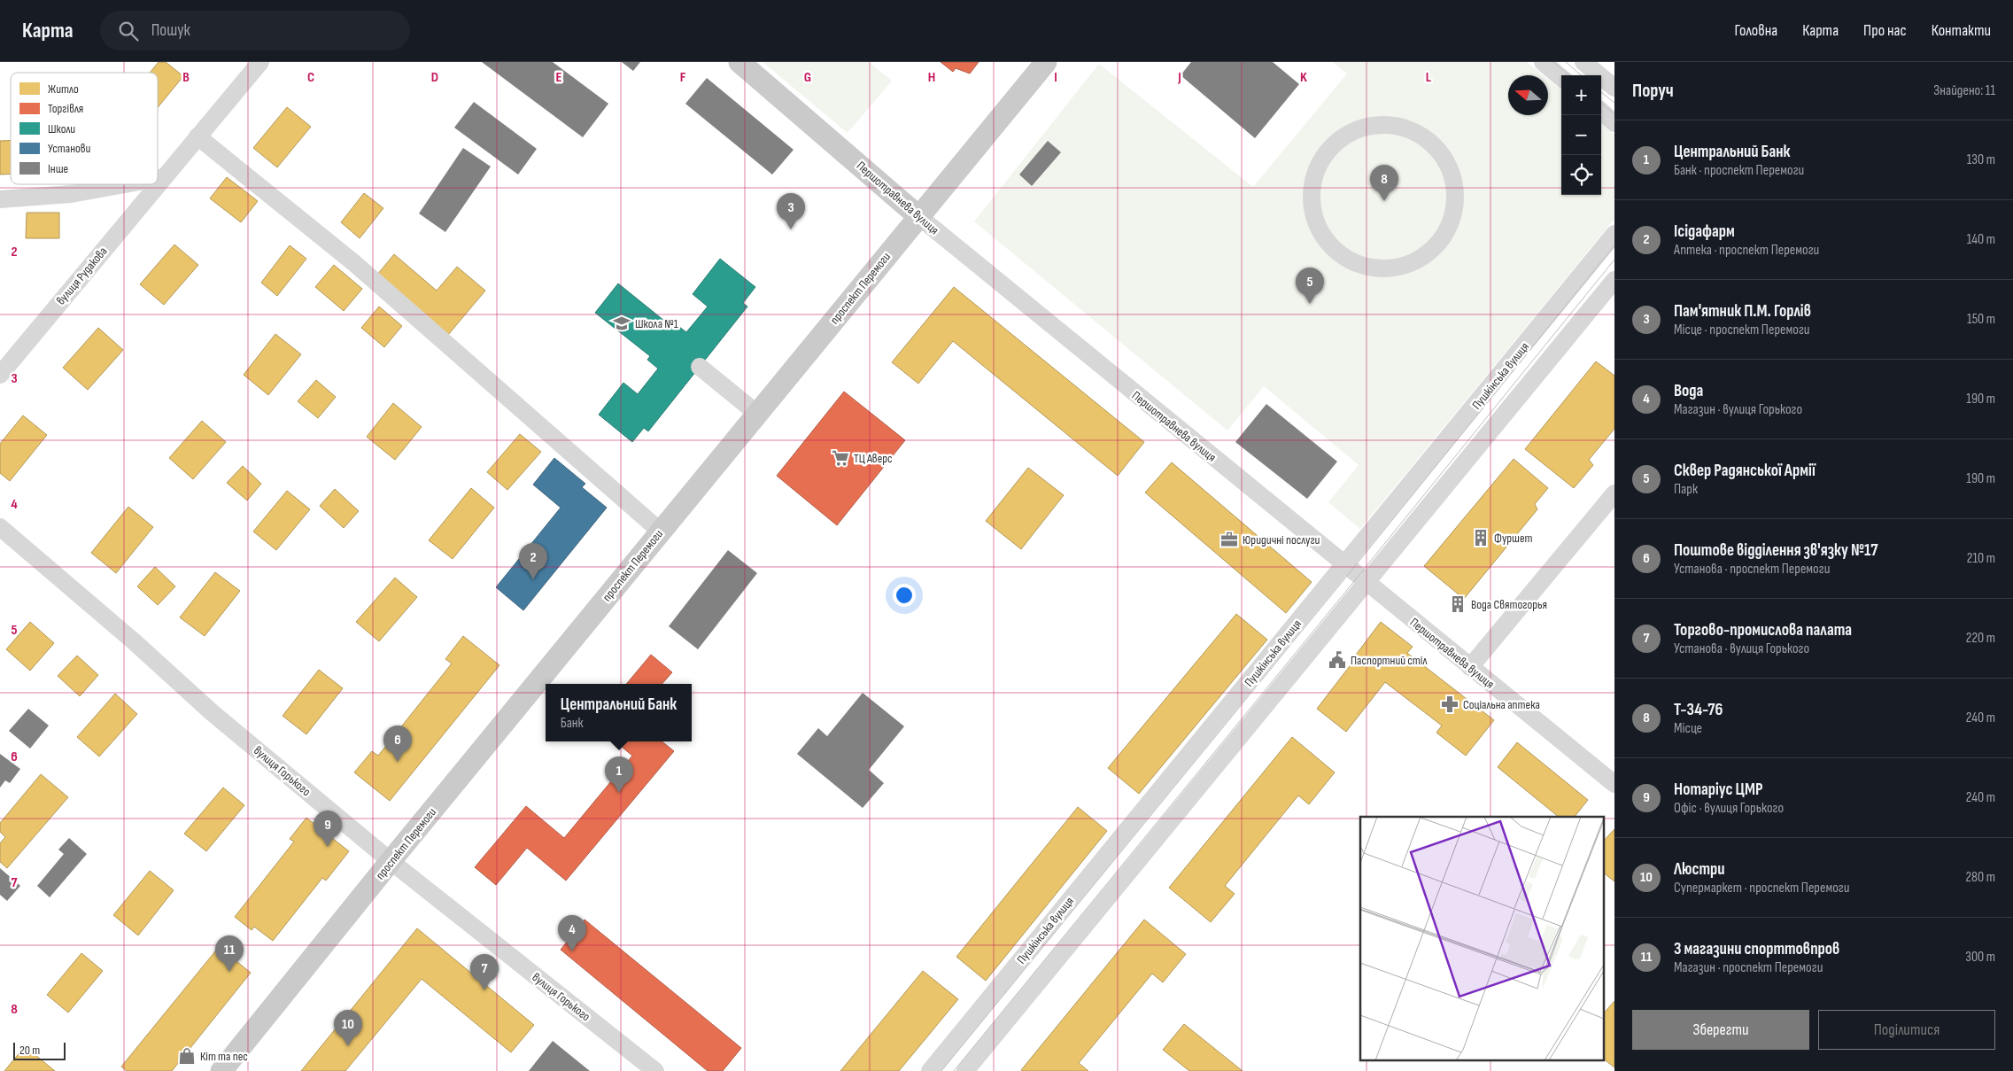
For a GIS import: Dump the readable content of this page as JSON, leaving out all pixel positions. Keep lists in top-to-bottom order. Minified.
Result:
{"streets":{"main road":["Першотравнева вулиця","проспект Перемоги"],"street":["вулиця Рудакова","Пушкінська вулиця","вулиця Горького"]},"crossings":[["Першотравнева вулиця","проспект Перемоги"],["Першотравнева вулиця","Пушкінська вулиця"],["проспект Перемоги","вулиця Горького"]],"places":{"school or university":["Школа №1"],"supermarket":["ТЦ Аверс"],"building":["Фуршет","Вода Святогорья"],"office":["Юридичні послуги"],"public building":["Паспортний стіл"],"pharmacy":["Соціальна аптека"],"shop":["Кіт та пес"]},"legend":["Житло","Торгівля","Школи","Установи","Інше"],"scale_bar":"20 m","north":"left","page":{"header":"Карта","search":"Пошук","nav":["Головна","Карта","Про нас","Контакти"],"heading":["Поруч","Знайдено: 11"],"map_buttons":["+","−"],"list":[{"mark":"1","name":"Центральний Банк","note":"Банк · проспект Перемоги","value":"130 m"},{"mark":"2","name":"Ісідафарм","note":"Аптека · проспект Перемоги","value":"140 m"},{"mark":"3","name":"Пам'ятник П.М. Горлів","note":"Місце · проспект Перемоги","value":"150 m"},{"mark":"4","name":"Вода","note":"Магазин · вулиця Горького","value":"190 m"},{"mark":"5","name":"Сквер Радянської Армії","note":"Парк","value":"190 m"},{"mark":"6","name":"Поштове відділення зв'язку №17","note":"Установа · проспект Перемоги","value":"210 m"},{"mark":"7","name":"Торгово-промислова палата","note":"Установа · вулиця Горького","value":"220 m"},{"mark":"8","name":"Т-34-76","note":"Місце","value":"240 m"},{"mark":"9","name":"Нотаріус ЦМР","note":"Офіс · вулиця Горького","value":"240 m"},{"mark":"10","name":"Люстри","note":"Супермаркет · проспект Перемоги","value":"280 m"},{"mark":"11","name":"3 магазини спорттовпров","note":"Магазин · проспект Перемоги","value":"300 m"}],"pins":["8","3","5","2","6","1","9","4","11","7","10"],"popup":["Центральний Банк","Банк"],"buttons":["Зберегти","Поділитися"],"scale":"20 m"},"grid":{"columns":["B","C","D","E","F","G","H","I","J","K","L"],"rows":["2","3","4","5","6","7","8"]}}
